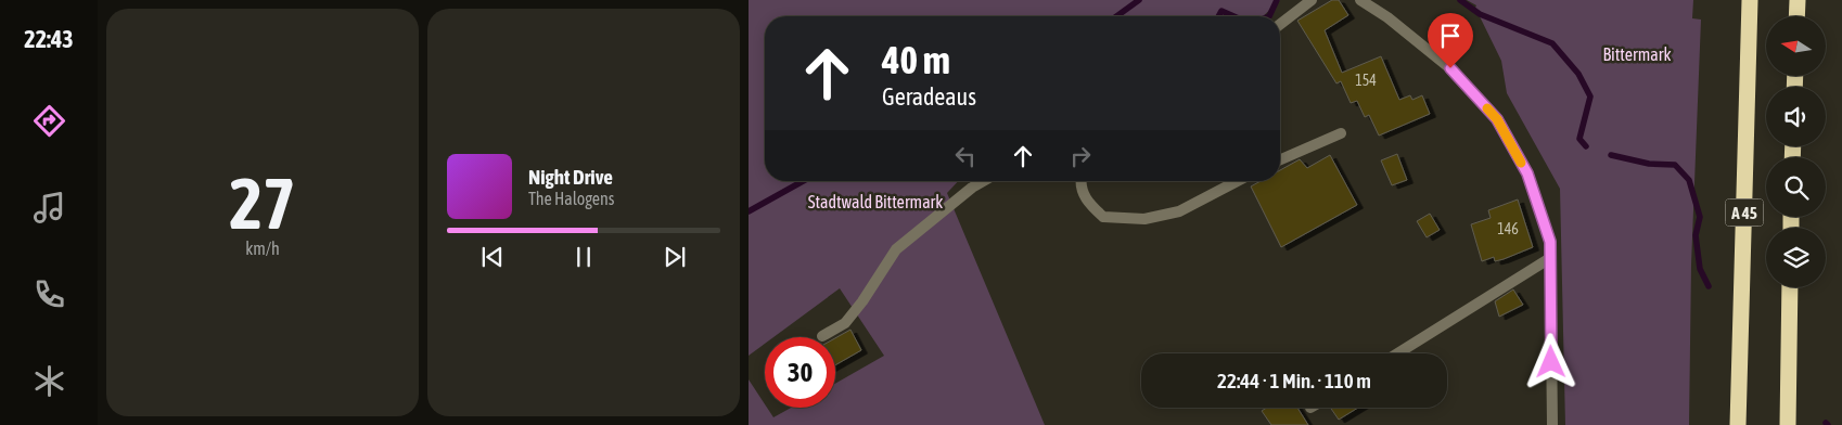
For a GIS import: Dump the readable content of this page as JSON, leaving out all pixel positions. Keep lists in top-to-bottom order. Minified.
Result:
{"streets":{"highway":["A 45"]},"parks":["Bittermark","Stadtwald Bittermark"],"house_numbers":["154","146"],"north":"left","page":{"tabs":"22:43","tile":["27","km/h"],"turn":["40 m","Geradeaus"],"song":["Night Drive","The Halogens"],"limit":"30","trip":"22:44 · 1 Min. · 110 m"}}
